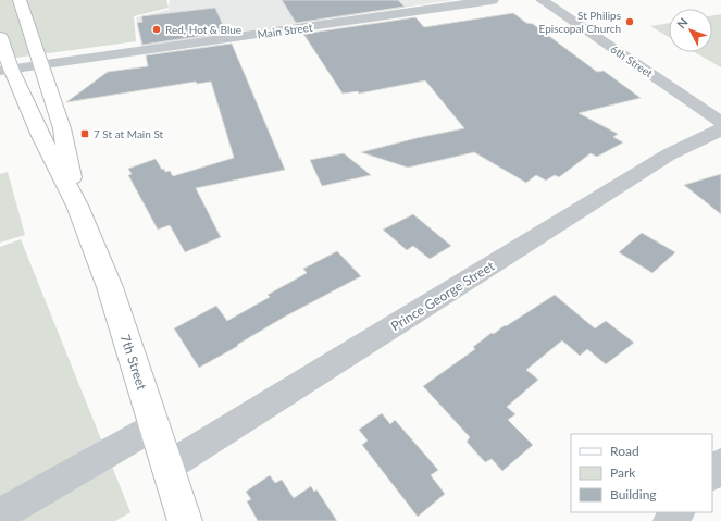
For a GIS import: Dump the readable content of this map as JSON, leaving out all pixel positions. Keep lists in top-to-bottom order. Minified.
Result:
{"streets":{"main road":["7th Street"],"street":["Main Street","6th Street","Prince George Street"]},"crossings":[["Main Street","7th Street"],["Prince George Street","7th Street"]],"places":{"other":["St Philips Episcopal Church","Red, Hot & Blue"],"transit":["7 St at Main St"]},"legend":["Road","Park","Building"],"north":"top left"}
